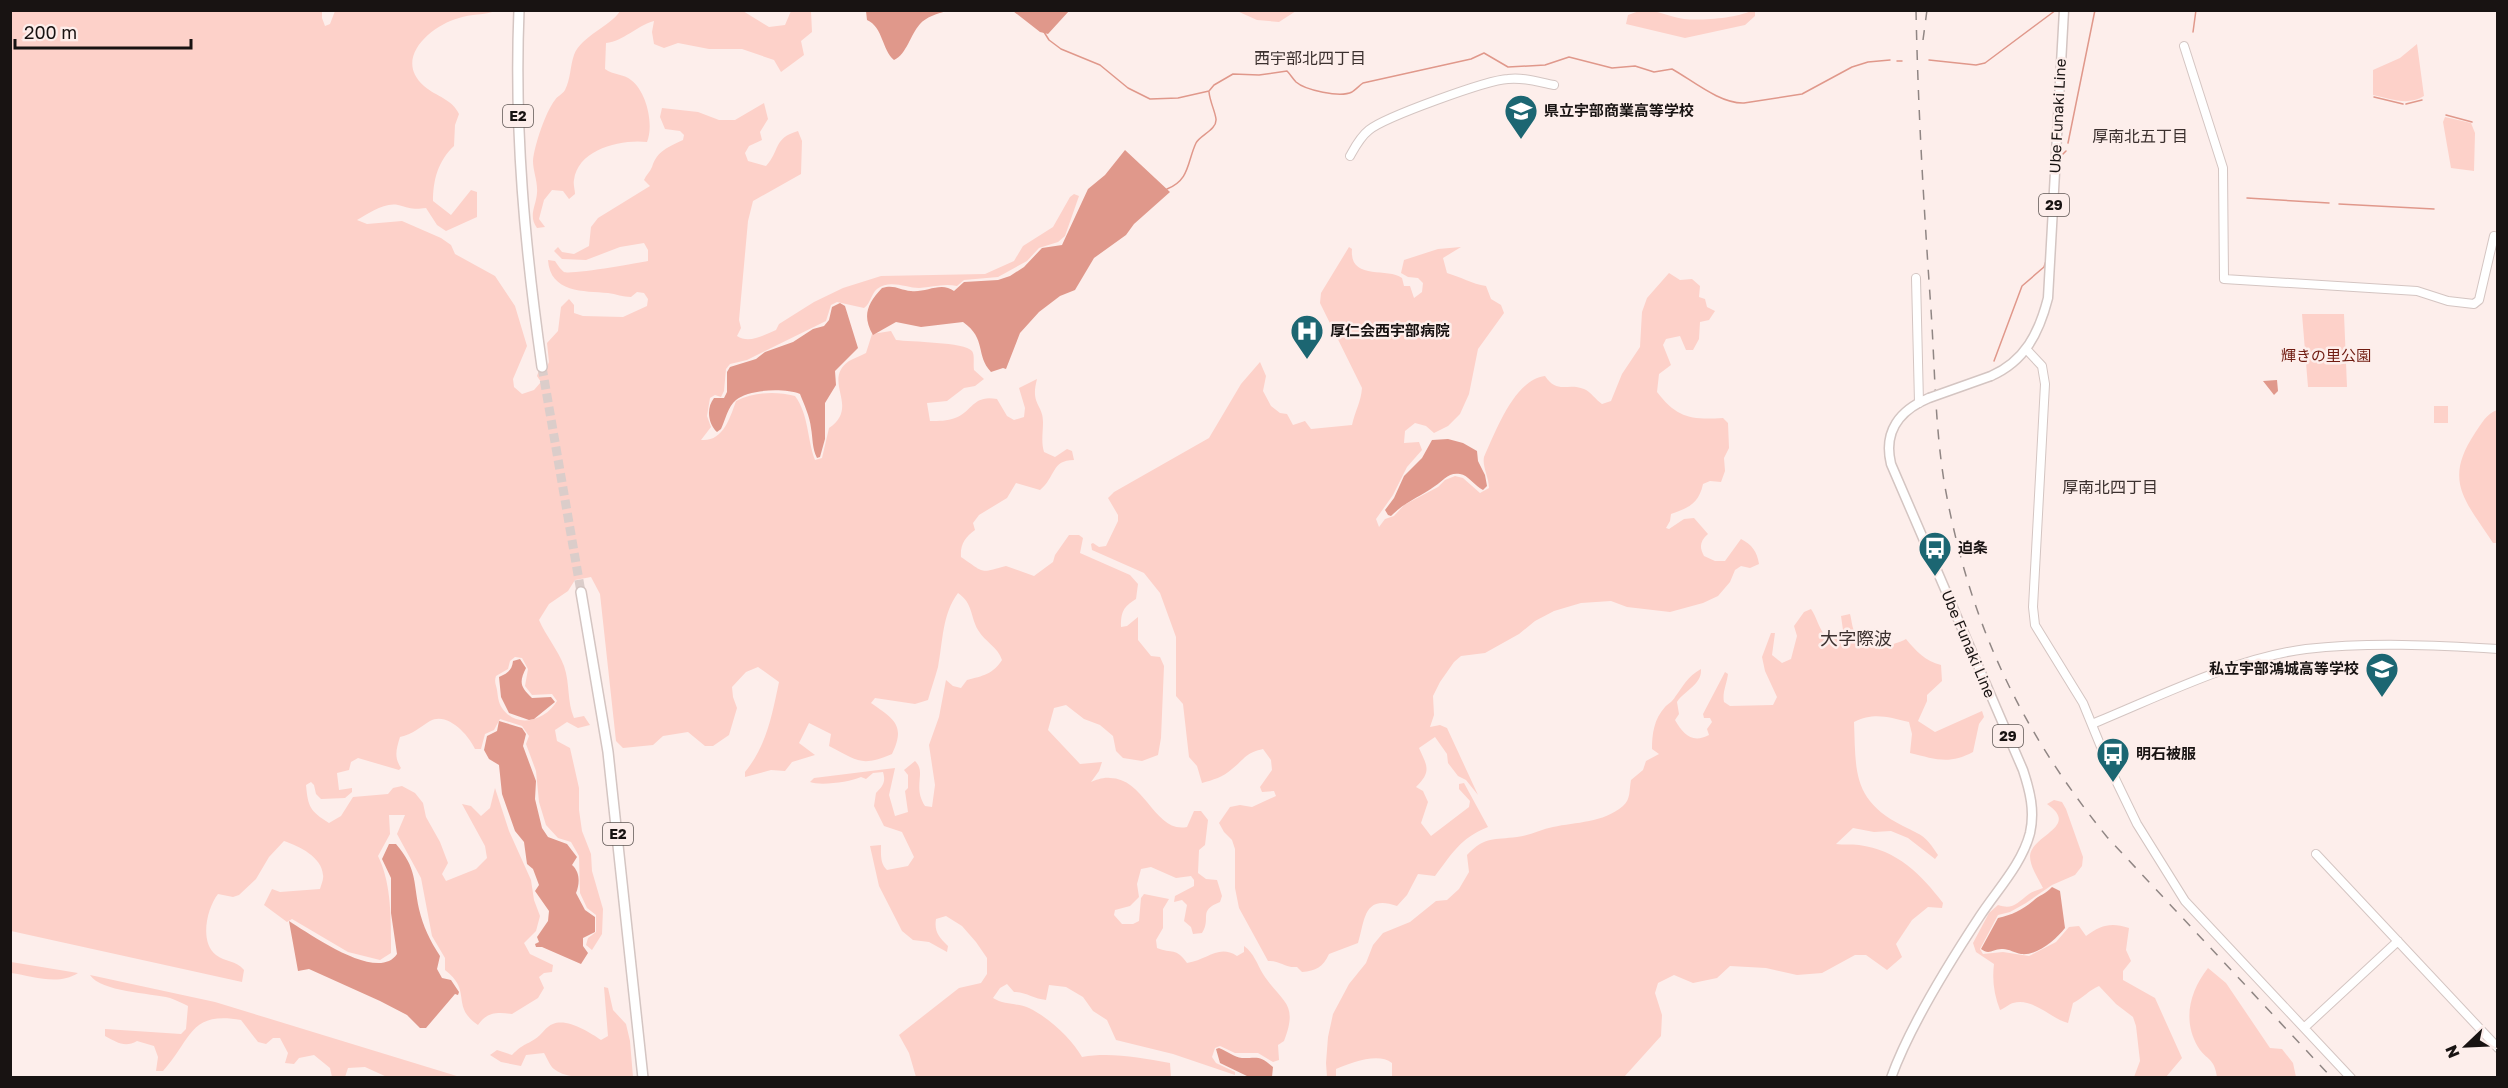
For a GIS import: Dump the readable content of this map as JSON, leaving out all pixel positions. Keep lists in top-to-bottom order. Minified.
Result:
{"streets":{"highway":["E2"],"main road":["Ube Funaki Line","29"]},"districts":["西宇部北四丁目","厚南北五丁目","厚南北四丁目","大字際波"],"parks":["輝きの里公園"],"places":{"school or university":["県立宇部商業高等学校","私立宇部鴻城高等学校"],"hospital":["厚仁会西宇部病院"],"bus stop":["迫条","明石被服"]},"scale_bar":"200 m","north":"bottom left"}
